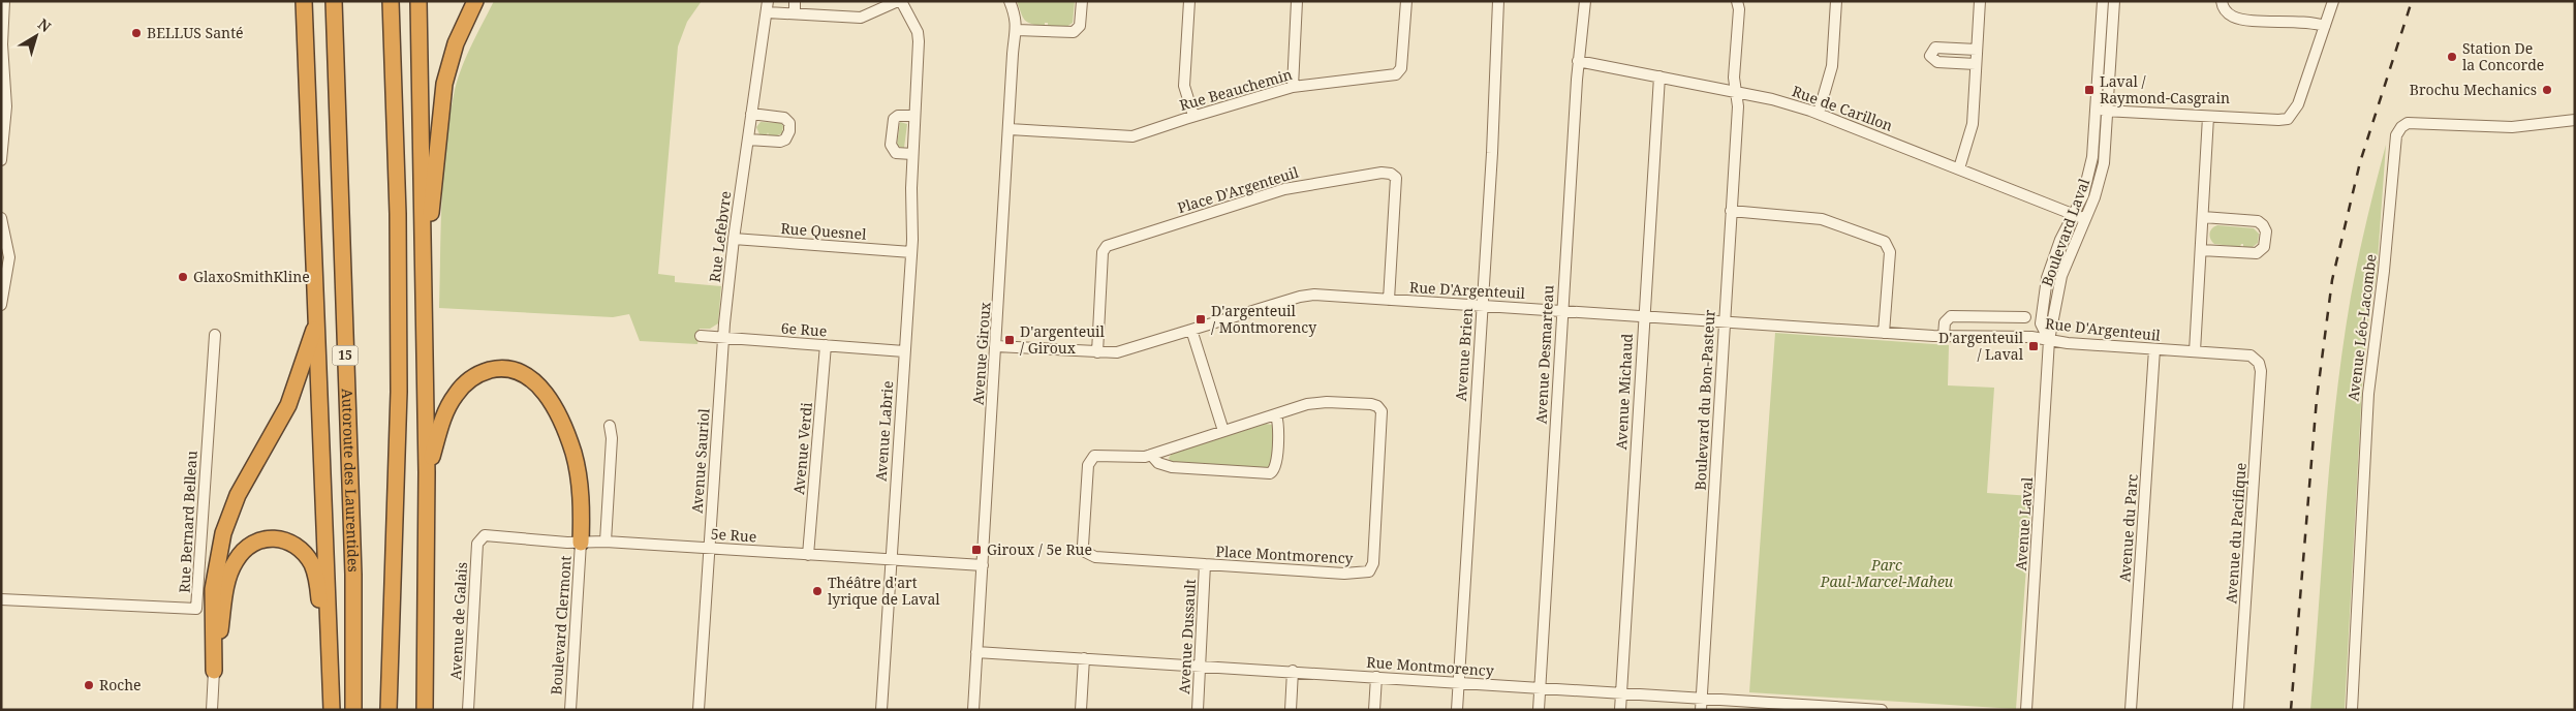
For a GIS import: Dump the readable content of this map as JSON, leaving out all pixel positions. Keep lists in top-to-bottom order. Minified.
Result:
{"streets":{"highway":["15","Autoroute des Laurentides"],"street":["Rue Beauchemin","Rue de Carillon","Place D'Argenteuil","Rue Quesnel","Boulevard Laval","Rue Lefebvre","Rue D'Argenteuil","Avenue Léo-Lacombe","6e Rue","Avenue Giroux","Avenue Brien","Avenue Desmarteau","Avenue Michaud","Boulevard du Bon-Pasteur","Avenue Labrie","Avenue Verdi","Avenue Sauriol","Rue Bernard Belleau","Avenue Laval","Avenue du Parc","Avenue du Pacifique","5e Rue","Place Montmorency","Avenue de Galais","Boulevard Clermont","Avenue Dussault","Rue Montmorency"]},"crossings":[["Rue Beauchemin","Avenue Giroux"],["Rue de Carillon","Boulevard Laval"],["Rue de Carillon","Avenue Desmarteau"],["Rue de Carillon","Avenue Michaud"],["Rue de Carillon","Boulevard du Bon-Pasteur"],["Place D'Argenteuil","Rue D'Argenteuil"],["Rue Quesnel","Rue Lefebvre"],["Rue Quesnel","Avenue Labrie"],["Boulevard Laval","Rue D'Argenteuil"],["Boulevard Laval","Avenue Laval"],["Rue Lefebvre","6e Rue"],["Rue Lefebvre","Avenue Labrie"],["Rue Lefebvre","Avenue Sauriol"],["Rue D'Argenteuil","Avenue Giroux"],["Rue D'Argenteuil","Avenue Brien"],["Rue D'Argenteuil","Avenue Desmarteau"],["Rue D'Argenteuil","Avenue Michaud"],["Rue D'Argenteuil","Boulevard du Bon-Pasteur"],["Rue D'Argenteuil","Avenue Laval"],["Rue D'Argenteuil","Avenue du Parc"],["Rue D'Argenteuil","Avenue du Pacifique"],["6e Rue","Avenue Labrie"],["6e Rue","Avenue Verdi"],["6e Rue","Avenue Sauriol"],["Avenue Giroux","5e Rue"],["Avenue Giroux","Rue Montmorency"],["Avenue Brien","Rue Montmorency"],["Avenue Desmarteau","Rue Montmorency"],["Avenue Michaud","Rue Montmorency"],["Boulevard du Bon-Pasteur","Rue Montmorency"],["Avenue Labrie","5e Rue"],["Avenue Verdi","5e Rue"],["Avenue Sauriol","5e Rue"],["5e Rue","Avenue de Galais"],["5e Rue","Boulevard Clermont"],["Place Montmorency","Avenue Dussault"],["Avenue Dussault","Rue Montmorency"]],"parks":["Parc Paul-Marcel-Maheu"],"places":{"other":["BELLUS Santé","Station De la Concorde","Brochu Mechanics","GlaxoSmithKline","Théâtre d'art lyrique de Laval","Roche"],"transit":["Laval / Raymond-Casgrain","D'argenteuil / Montmorency","D'argenteuil / Giroux","D'argenteuil / Laval","Giroux / 5e Rue"]},"north":"top right"}
